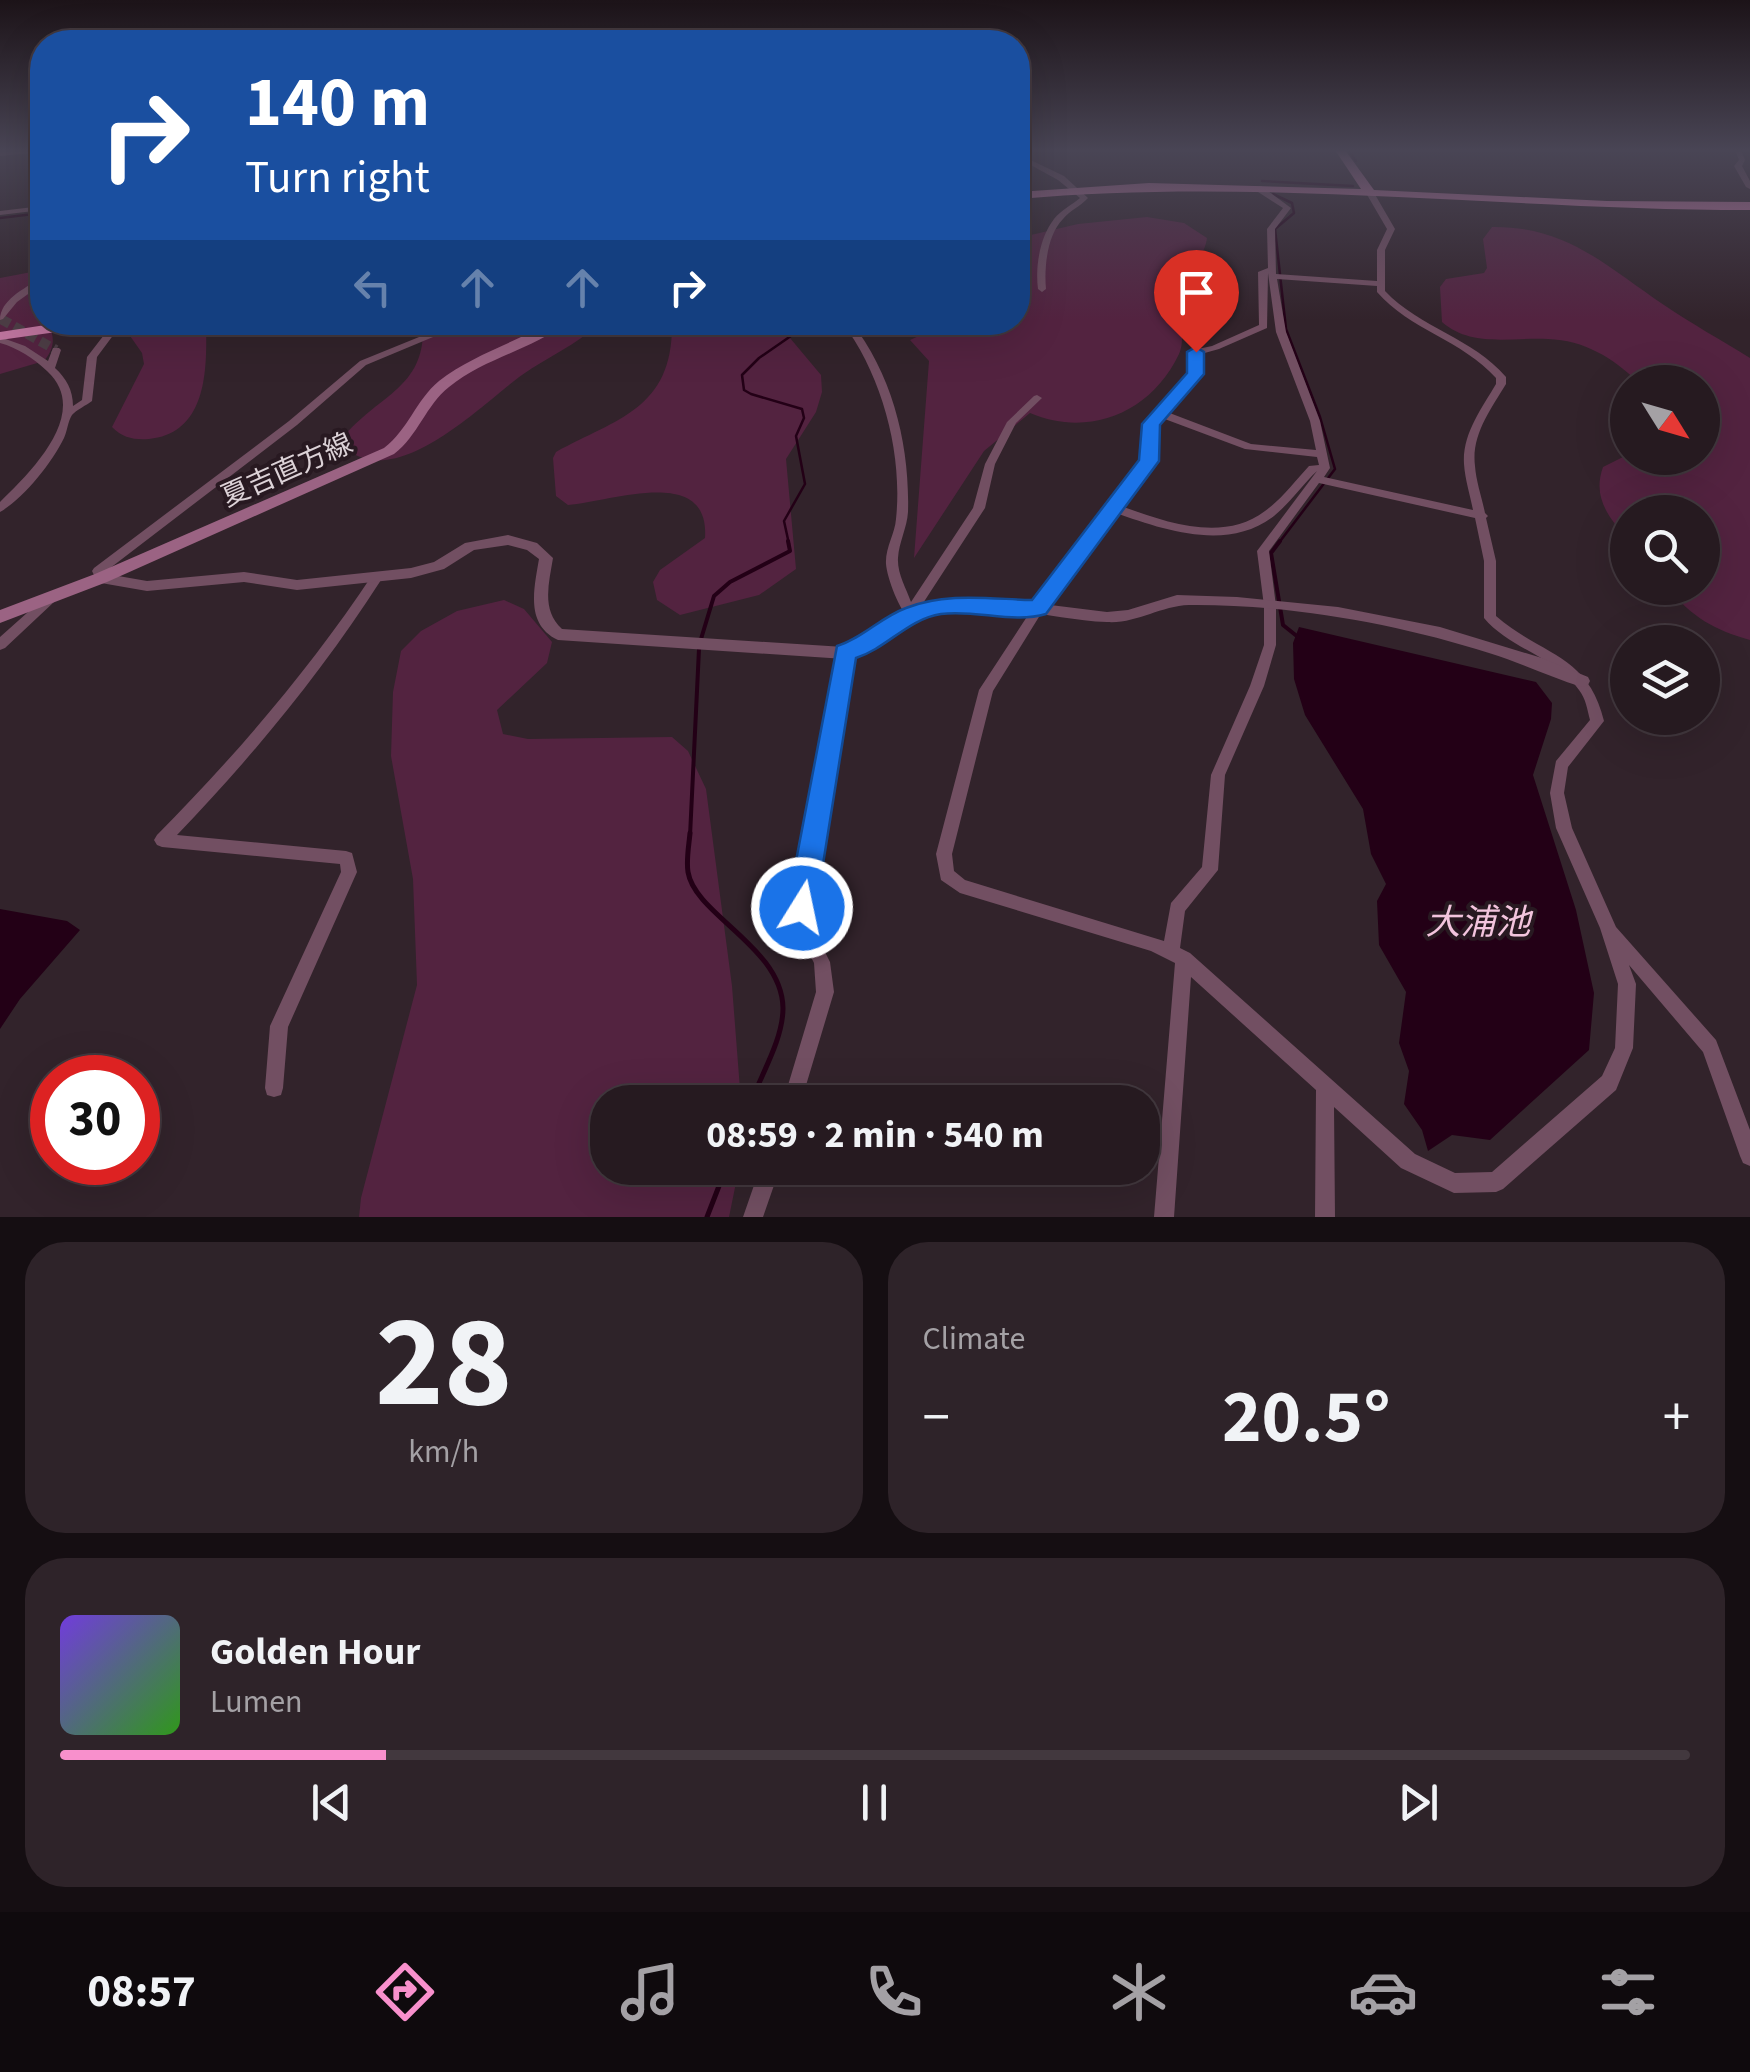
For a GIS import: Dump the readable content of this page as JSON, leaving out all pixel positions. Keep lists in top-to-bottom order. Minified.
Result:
{"streets":{"main road":["夏吉直方線"]},"water":["大浦池"],"north":"bottom right","page":{"turn":["140 m","Turn right"],"limit":"30","trip":"08:59 · 2 min · 540 m","tile":[["28","km/h"],"Climate"],"heat":["−","20.5°","+"],"song":["Golden Hour","Lumen"],"tabs":"08:57"}}
